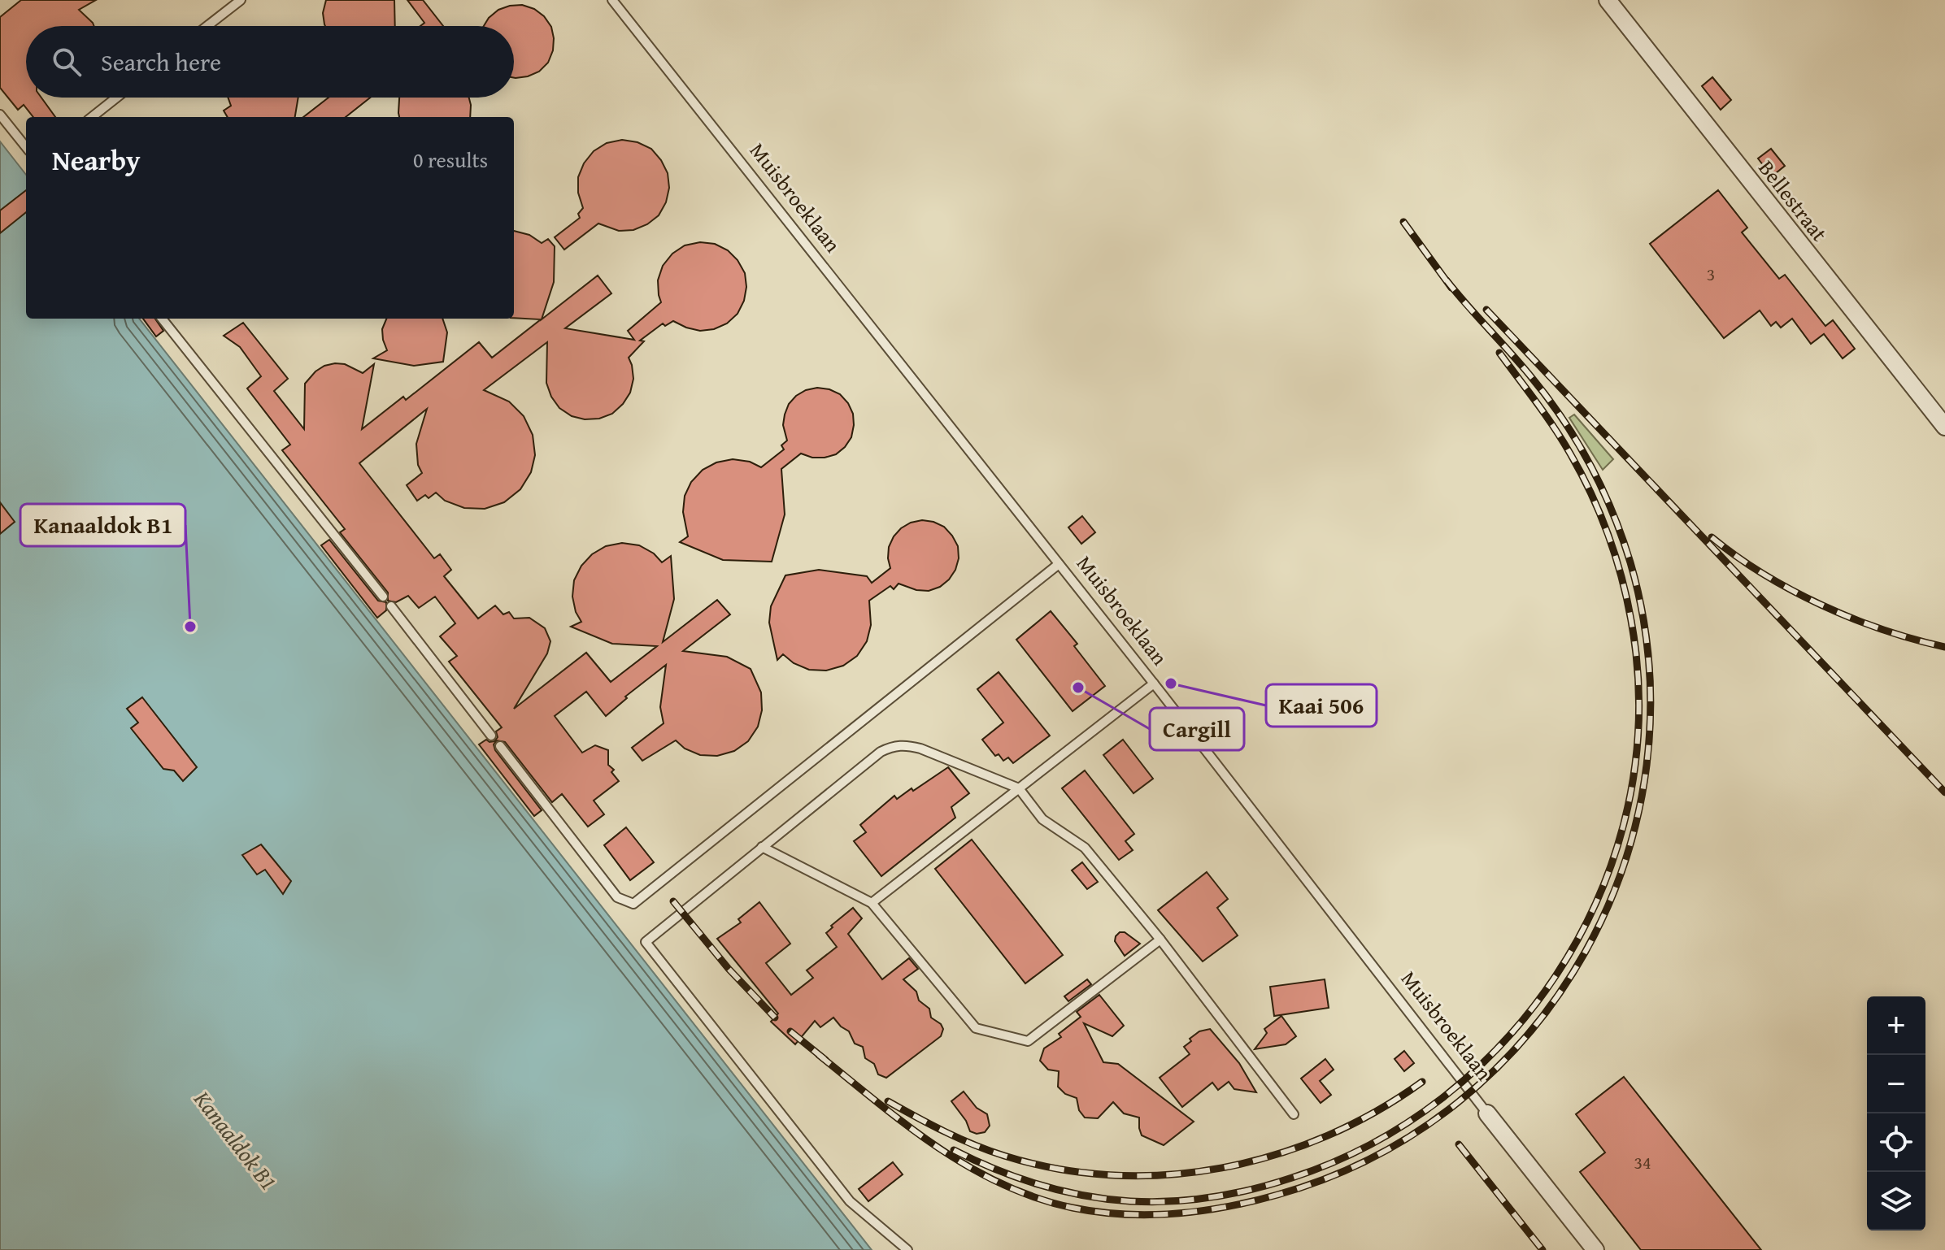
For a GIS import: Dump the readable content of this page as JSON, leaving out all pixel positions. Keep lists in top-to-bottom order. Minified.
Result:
{"streets":{"street":["Muisbroeklaan","Bellestraat"]},"water":["Kanaaldok B1"],"places":["Kanaaldok B1","Kaai 506","Cargill"],"house_numbers":["3","34"],"page":{"search":"Search here","heading":["Nearby","0 results"],"map_buttons":["+","−"]}}
